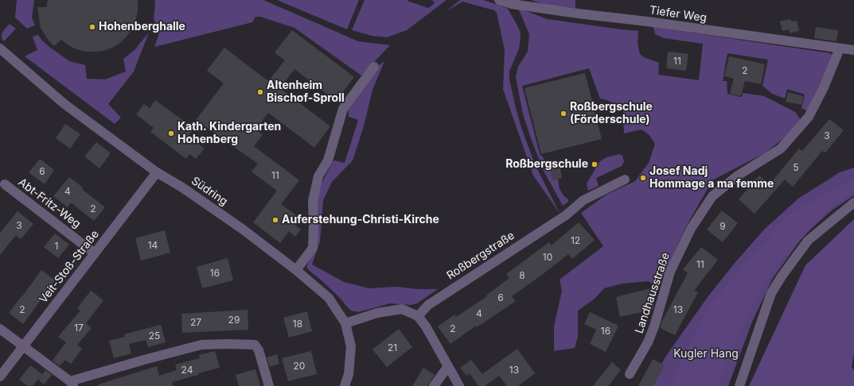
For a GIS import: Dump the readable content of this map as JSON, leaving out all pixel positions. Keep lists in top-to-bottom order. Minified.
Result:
{"streets":{"street":["Tiefer Weg","Südring","Abt-Fritz-Weg","Roßbergstraße","Veit-Stoß-Straße","Landhausstraße"]},"crossings":[["Tiefer Weg","Landhausstraße"],["Südring","Veit-Stoß-Straße"],["Abt-Fritz-Weg","Veit-Stoß-Straße"]],"parks":["Kugler Hang"],"places":["Hohenberghalle","Altenheim Bischof-Sproll","Roßbergschule (Förderschule)","Kath. Kindergarten Hohenberg","Roßbergschule","Josef Nadj Hommage a ma femme","Auferstehung-Christi-Kirche"],"house_numbers":["11","2","3","5","6","11","4","2","3","9","12","14","1","10","11","16","8","6","2","13","4","29","27","18","17","2","16","25","21","20","24","13"]}
